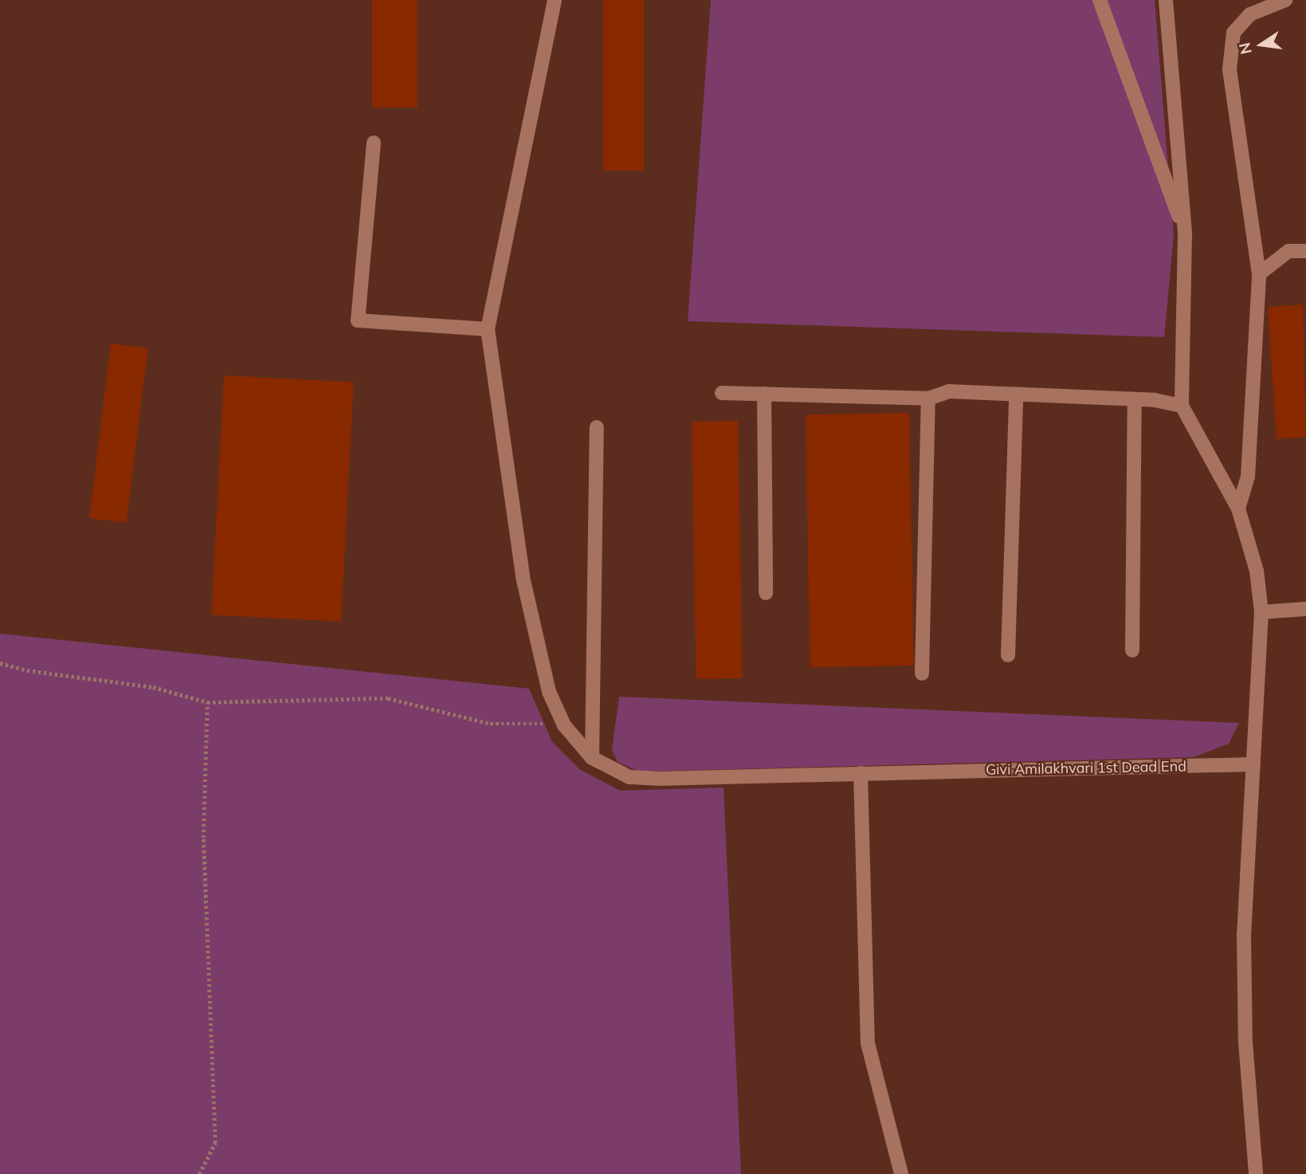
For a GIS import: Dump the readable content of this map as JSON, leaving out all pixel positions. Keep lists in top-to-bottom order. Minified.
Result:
{"streets":{"street":["Givi Amilakhvari 1st Dead End"]},"north":"left"}
